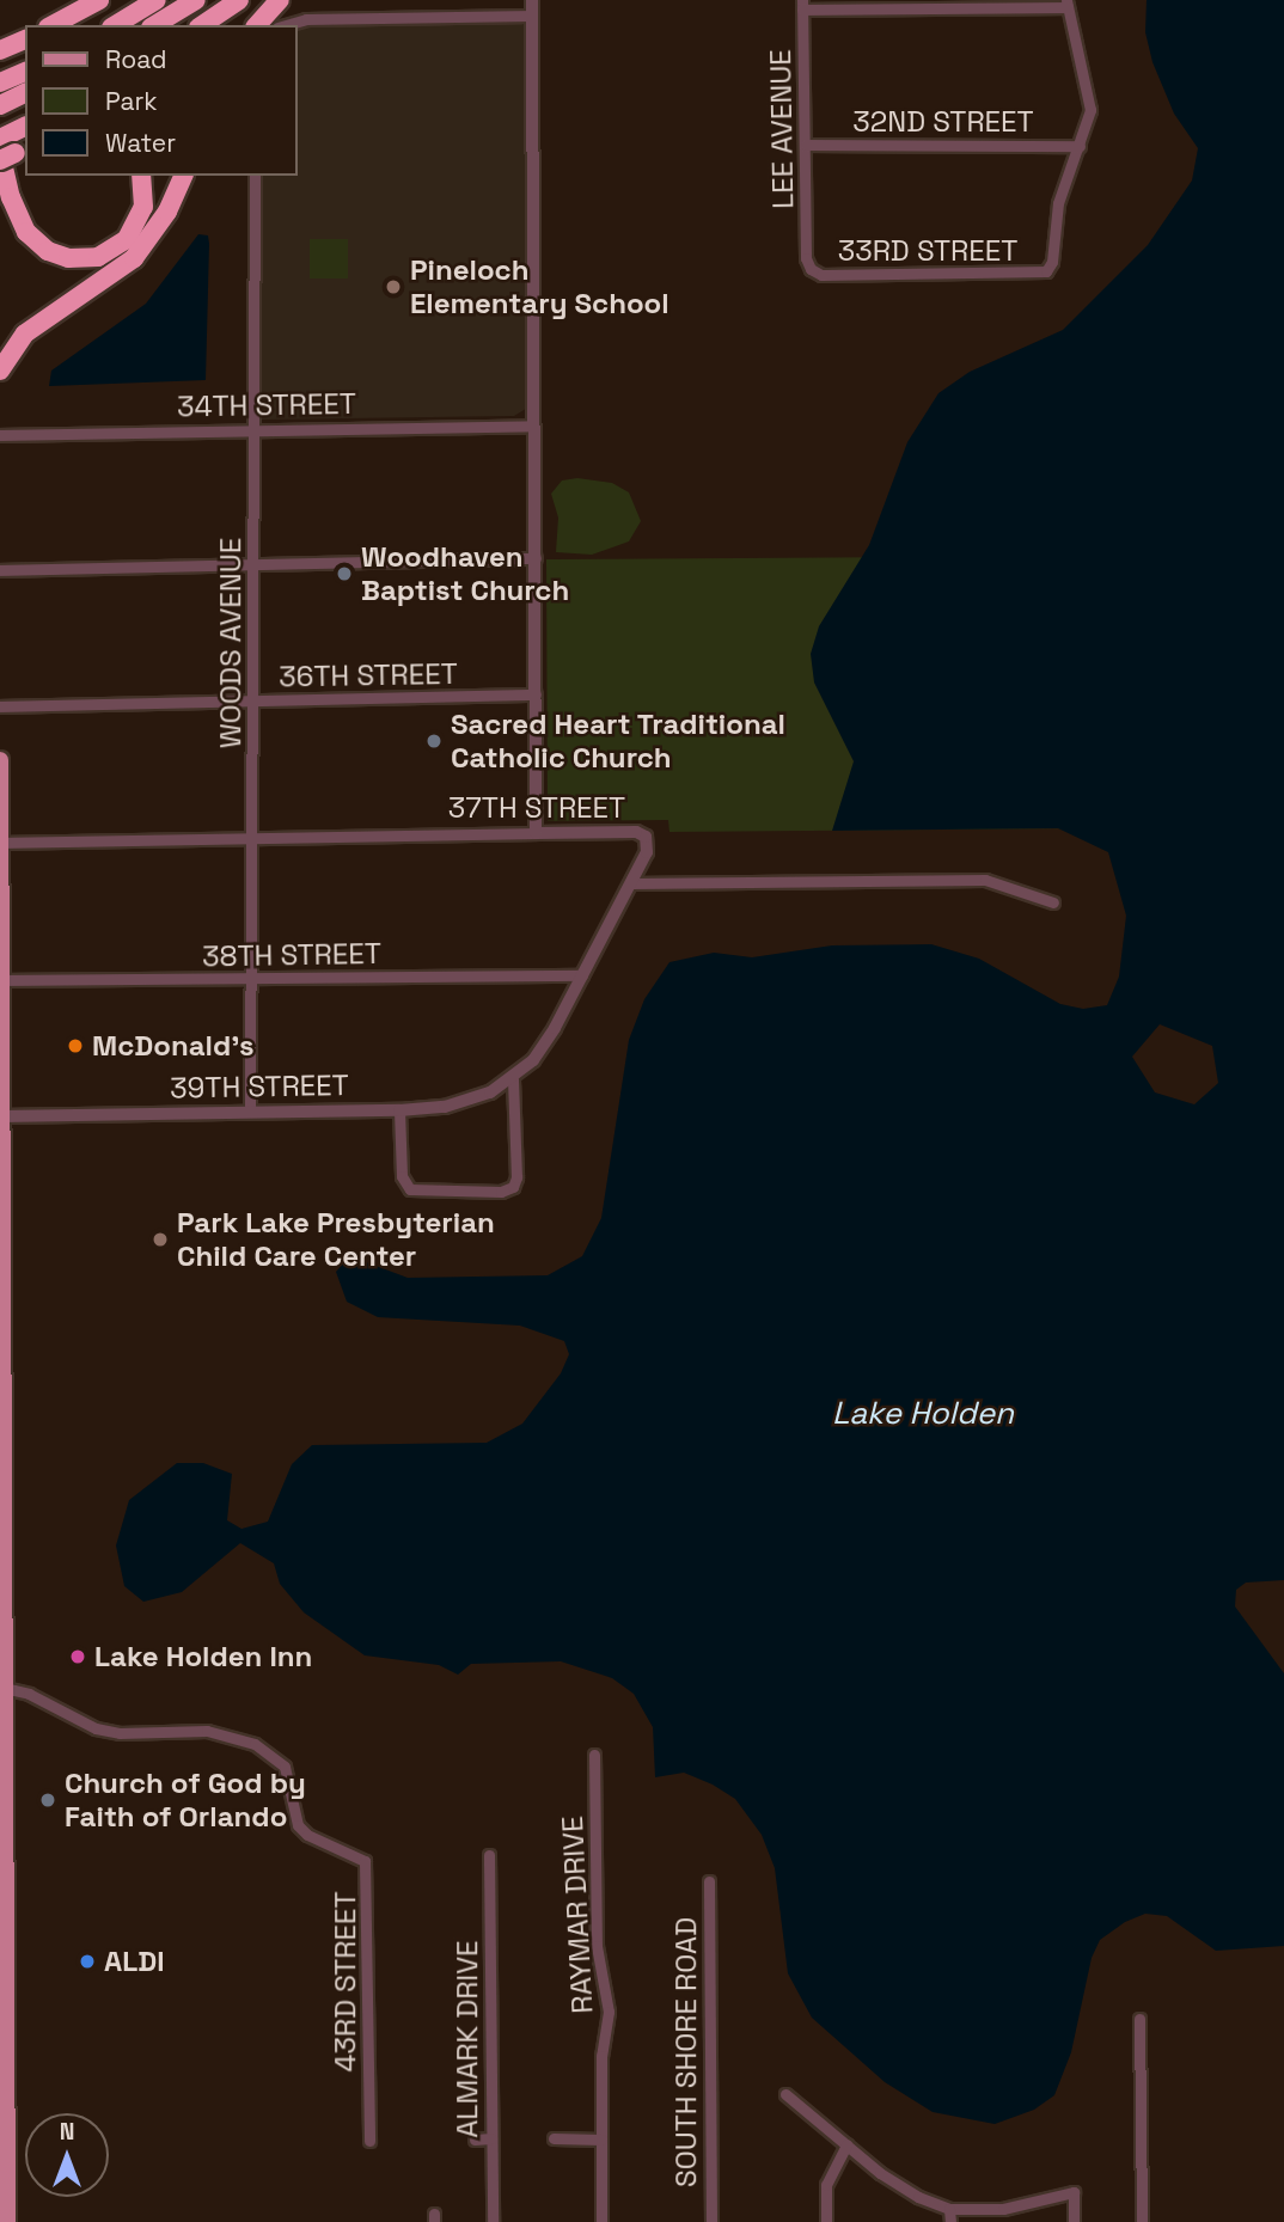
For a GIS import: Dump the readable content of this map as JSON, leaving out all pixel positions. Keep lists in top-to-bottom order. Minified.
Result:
{"streets":{"street":["32ND STREET","LEE AVENUE","33RD STREET","34TH STREET","WOODS AVENUE","36TH STREET","37TH STREET","38TH STREET","39TH STREET","RAYMAR DRIVE","43RD STREET","ALMARK DRIVE","SOUTH SHORE ROAD"]},"crossings":[["32ND STREET","LEE AVENUE"],["32ND STREET","33RD STREET"],["LEE AVENUE","33RD STREET"],["34TH STREET","WOODS AVENUE"],["WOODS AVENUE","36TH STREET"],["WOODS AVENUE","37TH STREET"],["WOODS AVENUE","38TH STREET"],["WOODS AVENUE","39TH STREET"]],"water":["Lake Holden"],"places":["Pineloch Elementary School","Woodhaven Baptist Church","Sacred Heart Traditional Catholic Church","McDonald's","Park Lake Presbyterian Child Care Center","Lake Holden Inn","Church of God by Faith of Orlando","ALDI"],"legend":["Road","Park","Water"],"north":"top"}
